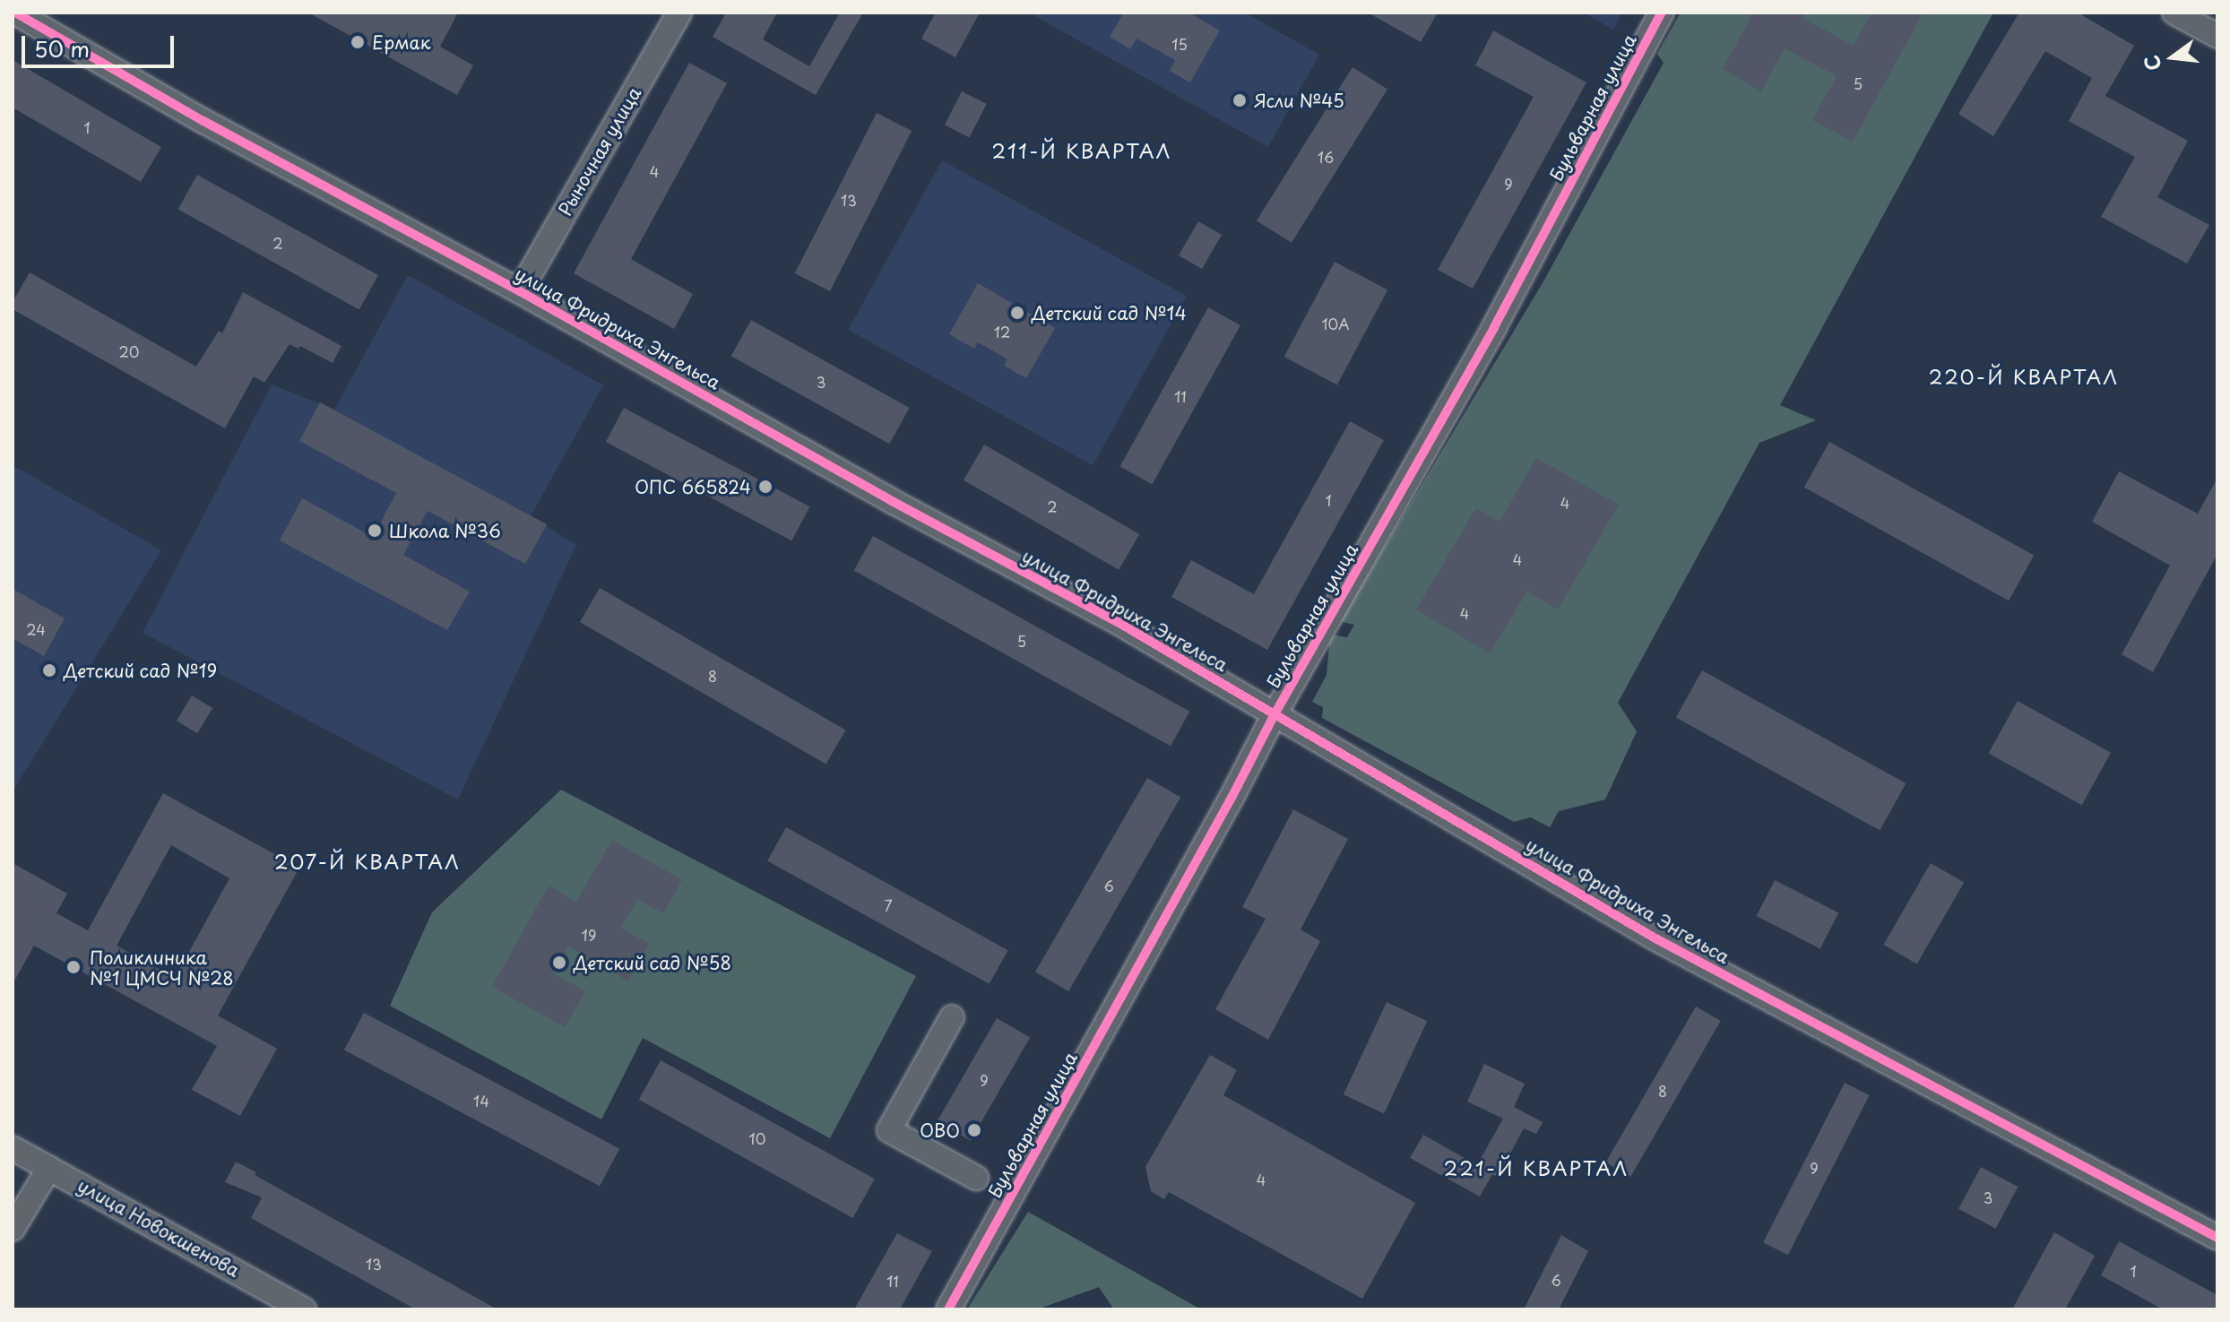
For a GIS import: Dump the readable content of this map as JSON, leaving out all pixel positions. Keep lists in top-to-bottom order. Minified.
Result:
{"streets":{"street":["Бульварная улица","Рыночная улица","улица Фридриха Энгельса","улица Новокшенова"]},"crossings":[["Бульварная улица","улица Фридриха Энгельса"],["Рыночная улица","улица Фридриха Энгельса"]],"districts":["211-Й КВАРТАЛ","220-Й КВАРТАЛ","207-Й КВАРТАЛ","221-Й КВАРТАЛ"],"places":["Ермак","Ясли №45","Детский сад №14","ОПС 665824","Школа №36","Детский сад №19","Детский сад №58","Поликлиника №1 ЦМСЧ №28","ОВО"],"house_numbers":["15","5","1","16","4","9","13","2","10А","12","20","3","11","1","4","2","4","4","24","5","8","6","7","19","9","8","14","10","9","4","3","13","1","6","11"],"scale_bar":"50 m","north":"left"}
